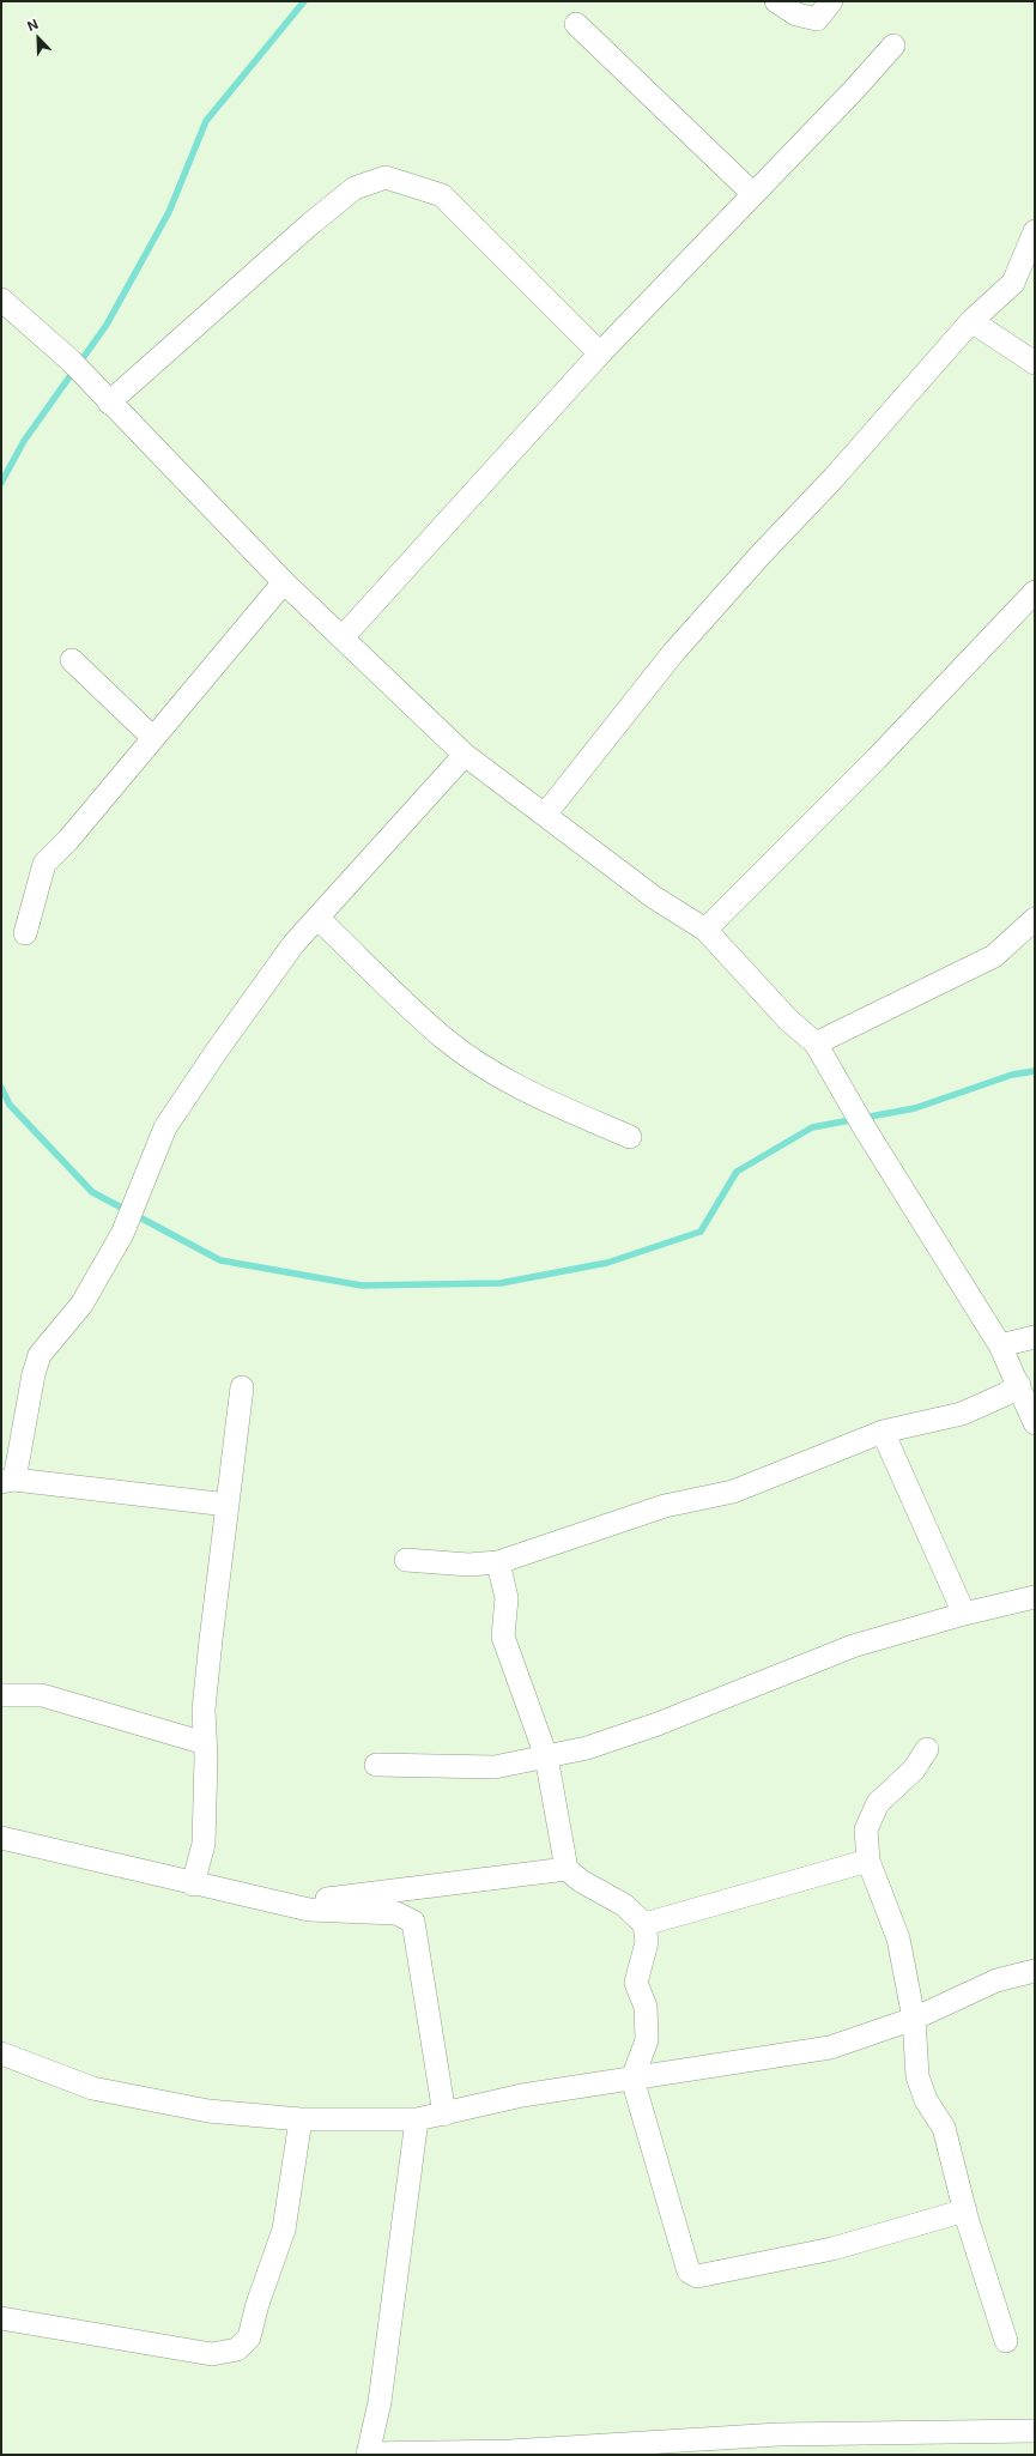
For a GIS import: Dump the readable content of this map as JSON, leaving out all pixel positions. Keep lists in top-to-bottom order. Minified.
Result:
{"north":"top left"}
